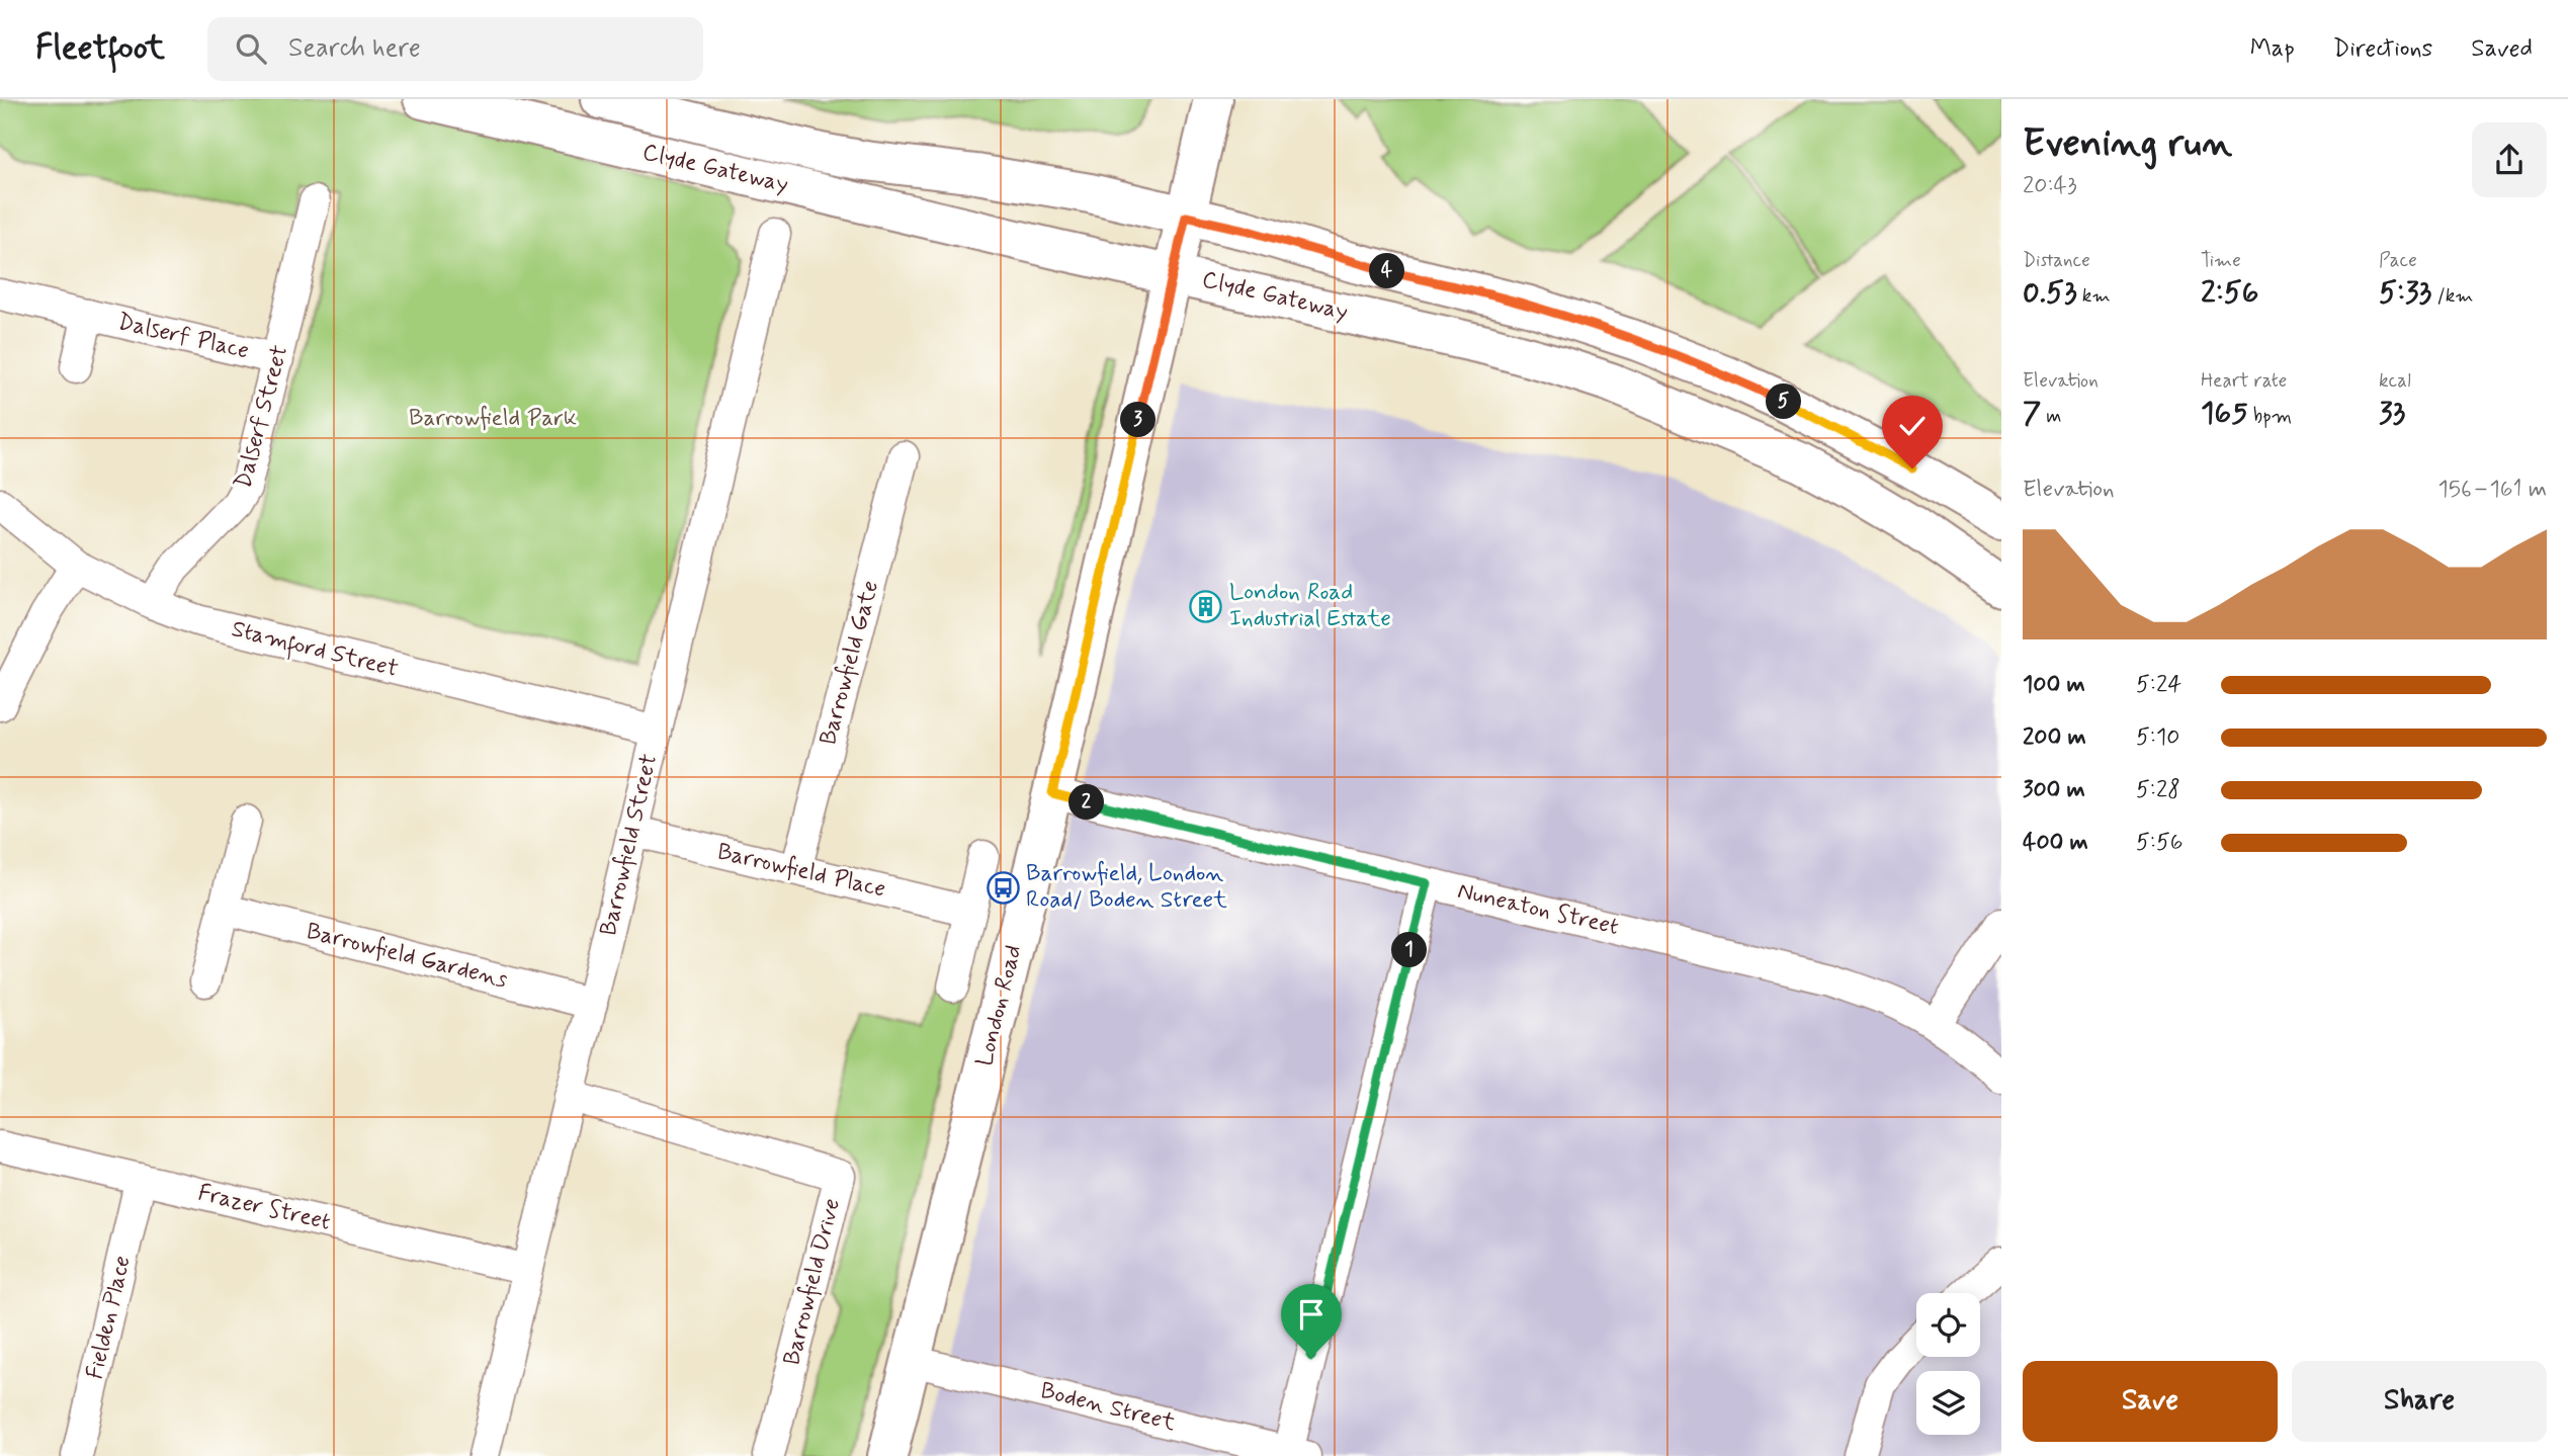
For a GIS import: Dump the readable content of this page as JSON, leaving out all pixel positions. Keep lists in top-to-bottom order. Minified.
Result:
{"streets":{"main road":["Clyde Gateway","London Road"],"street":["Dalserf Place","Dalserf Street","Stamford Street","Barrowfield Gate","Barrowfield Street","Barrowfield Place","Nuneaton Street","Barrowfield Gardens","Frazer Street","Barrowfield Drive","Fielden Place","Boden Street"]},"crossings":[["Clyde Gateway","London Road"],["Dalserf Place","Dalserf Street"],["Dalserf Street","Stamford Street"],["Stamford Street","Barrowfield Street"],["Barrowfield Gate","Barrowfield Place"],["Barrowfield Street","Barrowfield Place"],["Barrowfield Street","Barrowfield Gardens"],["Barrowfield Street","Frazer Street"],["Barrowfield Street","Barrowfield Drive"],["Nuneaton Street","London Road"],["London Road","Boden Street"],["Frazer Street","Fielden Place"]],"parks":["Barrowfield Park"],"places":{"building":["London Road Industrial Estate"],"bus stop":["Barrowfield, London Road/ Boden Street"]},"page":{"header":"Fleetfoot","search":"Search here","nav":["Map","Directions","Saved"],"heading":["Evening run","20:43"],"stats":[["Distance","0.53 km"],["Time","2:56"],["Pace","5:33 /km"],["Elevation","7 m"],["Heart rate","165 bpm"],["kcal","33"]],"pins":["4","5","3","2","1"],"chart":["Elevation","156–161 m"],"list":[{"name":"100 m","note":"5:24"},{"name":"200 m","note":"5:10"},{"name":"300 m","note":"5:28"},{"name":"400 m","note":"5:56"}],"buttons":["Save","Share"]}}
